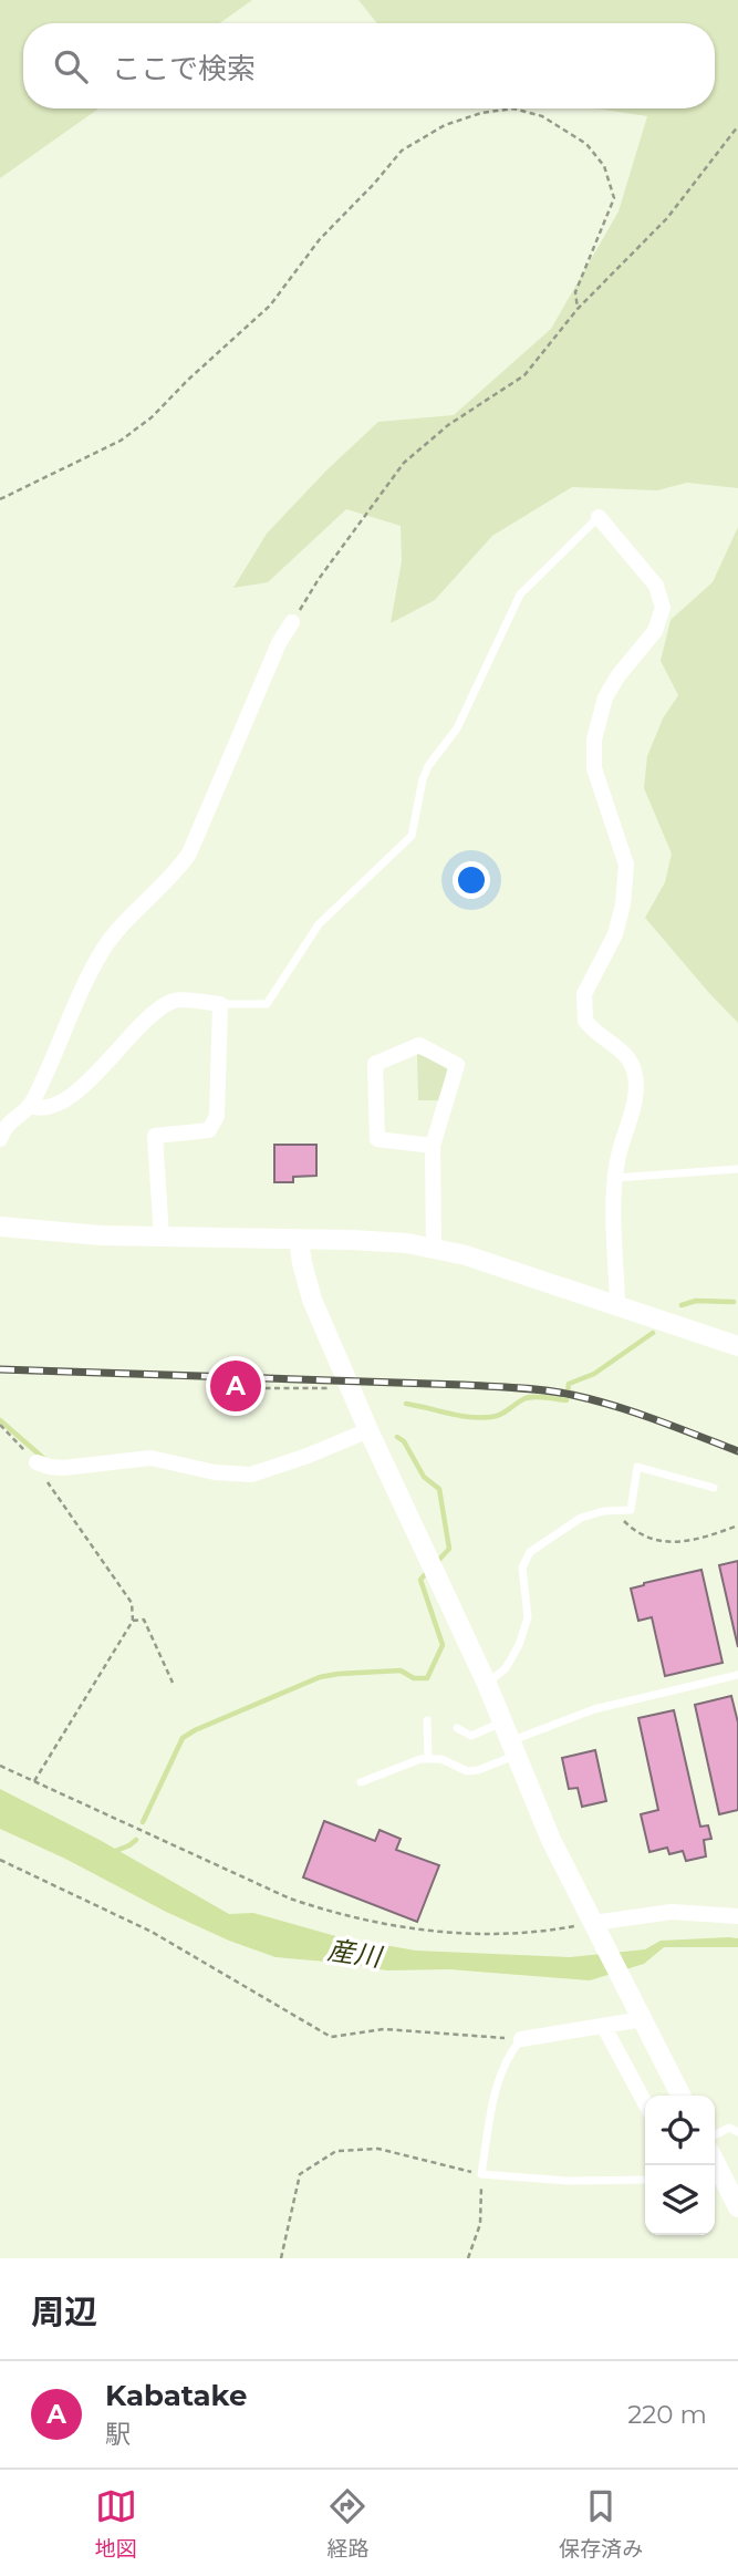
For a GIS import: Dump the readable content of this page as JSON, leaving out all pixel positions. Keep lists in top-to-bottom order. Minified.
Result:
{"water":["産川"],"page":{"search":"ここで検索","pins":"A","heading":"周辺","list":[{"mark":"A","name":"Kabatake","note":"駅","value":"220 m"}],"nav":["地図","経路","保存済み"]}}
